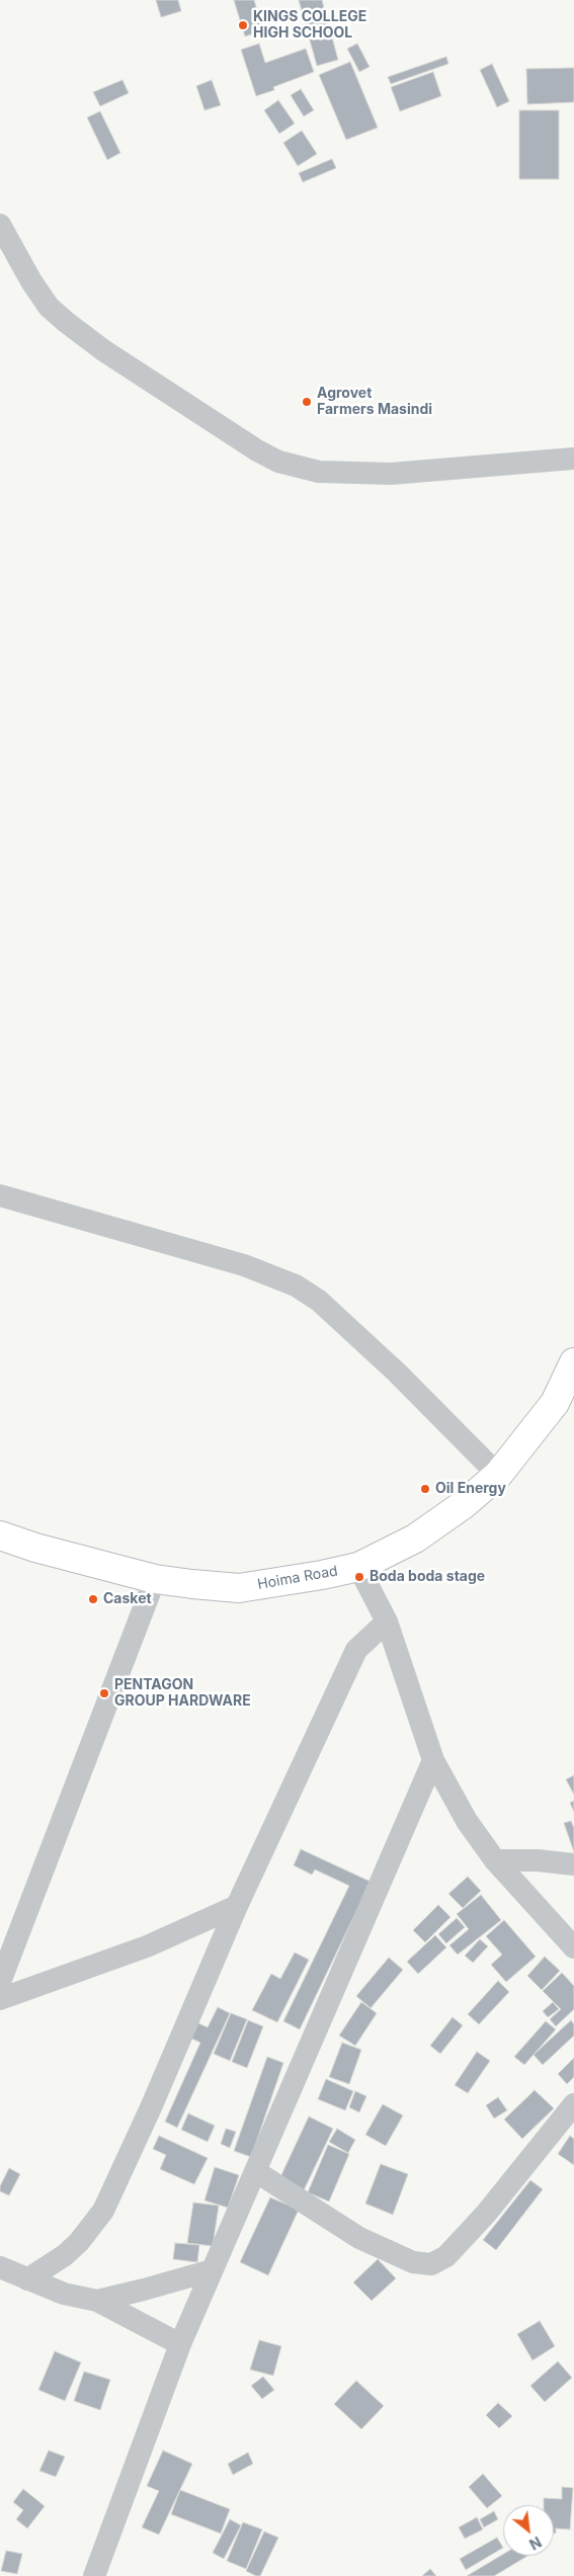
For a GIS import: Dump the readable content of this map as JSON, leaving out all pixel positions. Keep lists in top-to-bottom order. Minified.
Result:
{"streets":{"main road":["Hoima Road"]},"places":["KINGS COLLEGE HIGH SCHOOL","Agrovet Farmers Masindi","Oil Energy","Boda boda stage","Casket","PENTAGON GROUP HARDWARE"],"north":"bottom right"}
